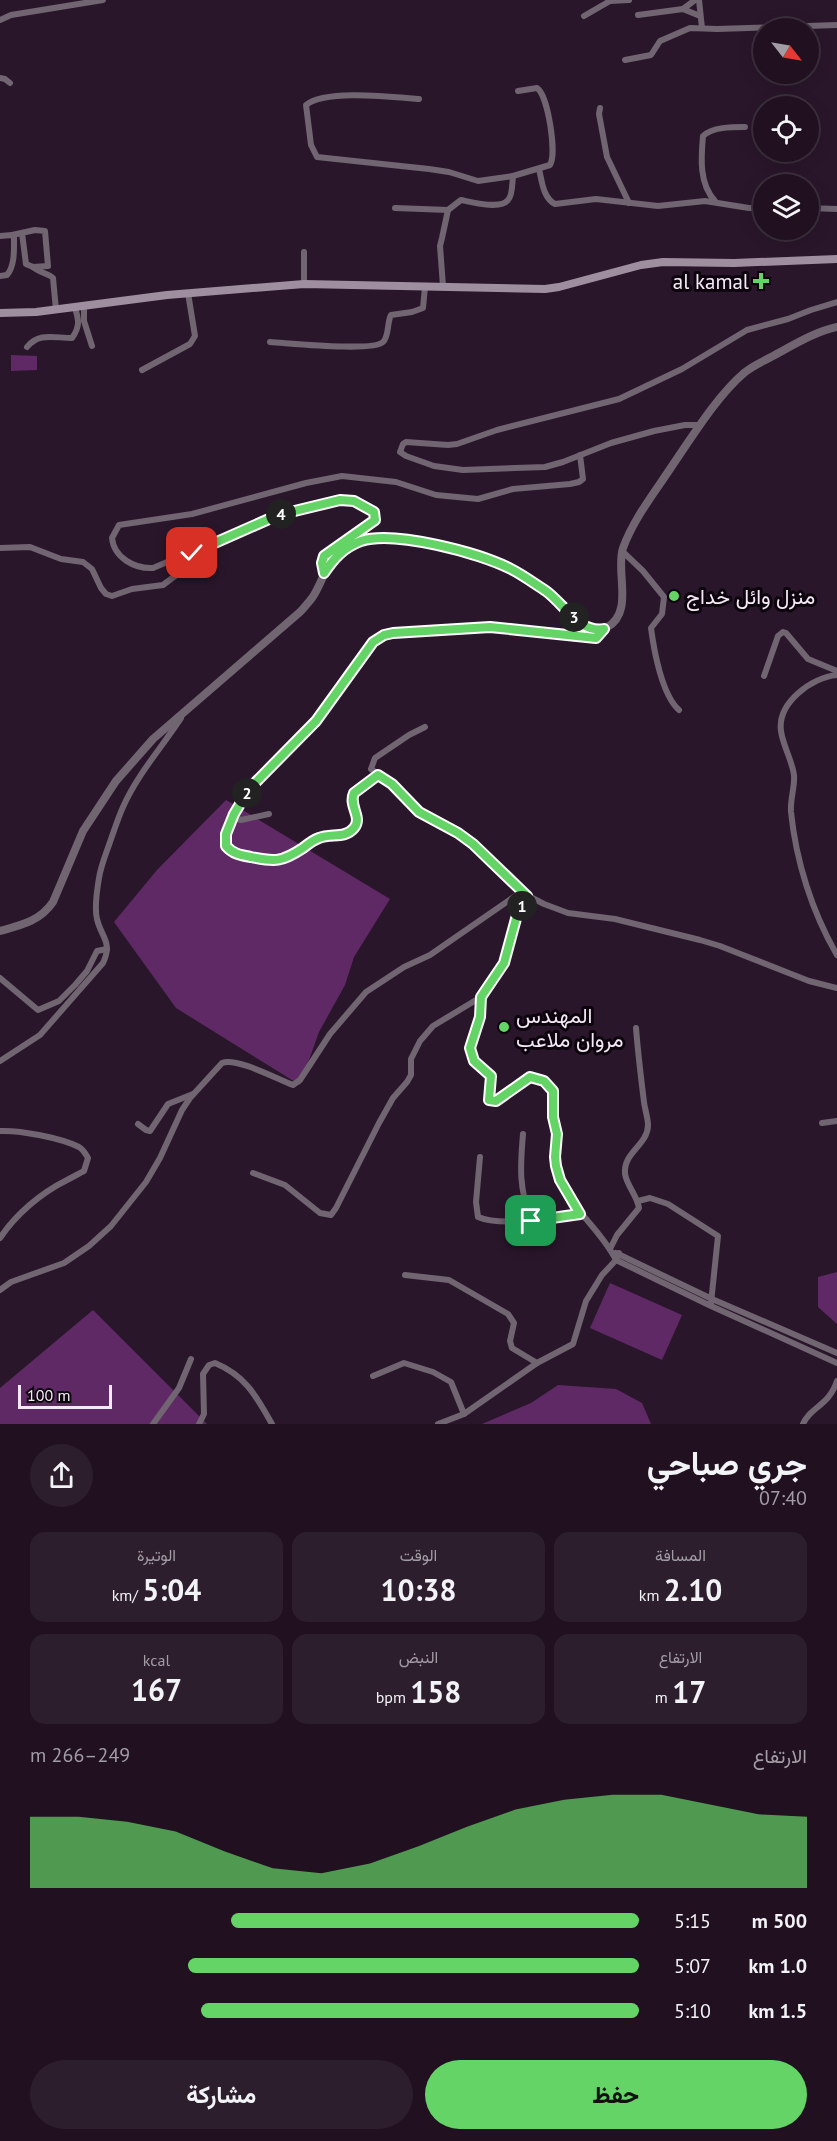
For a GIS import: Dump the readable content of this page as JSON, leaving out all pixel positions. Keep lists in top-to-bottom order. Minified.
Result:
{"places":{"health":["al kamal"],"other":["منزل وائل خداج","المهندس مروان ملاعب"]},"scale_bar":"100 m","north":"bottom right","page":{"pins":["4","3","2","1"],"scale":"100 m","heading":["جري صباحي","07:40"],"stats":[["المسافة","2.10 km"],["الوقت","10:38"],["الوتيرة","5:04 /km"],["الارتفاع","17 m"],["النبض","158 bpm"],["kcal","167"]],"chart":["الارتفاع","249–266 m"],"list":[{"name":"500 m","note":"5:15"},{"name":"1.0 km","note":"5:07"},{"name":"1.5 km","note":"5:10"}],"buttons":["حفظ","مشاركة"]}}
